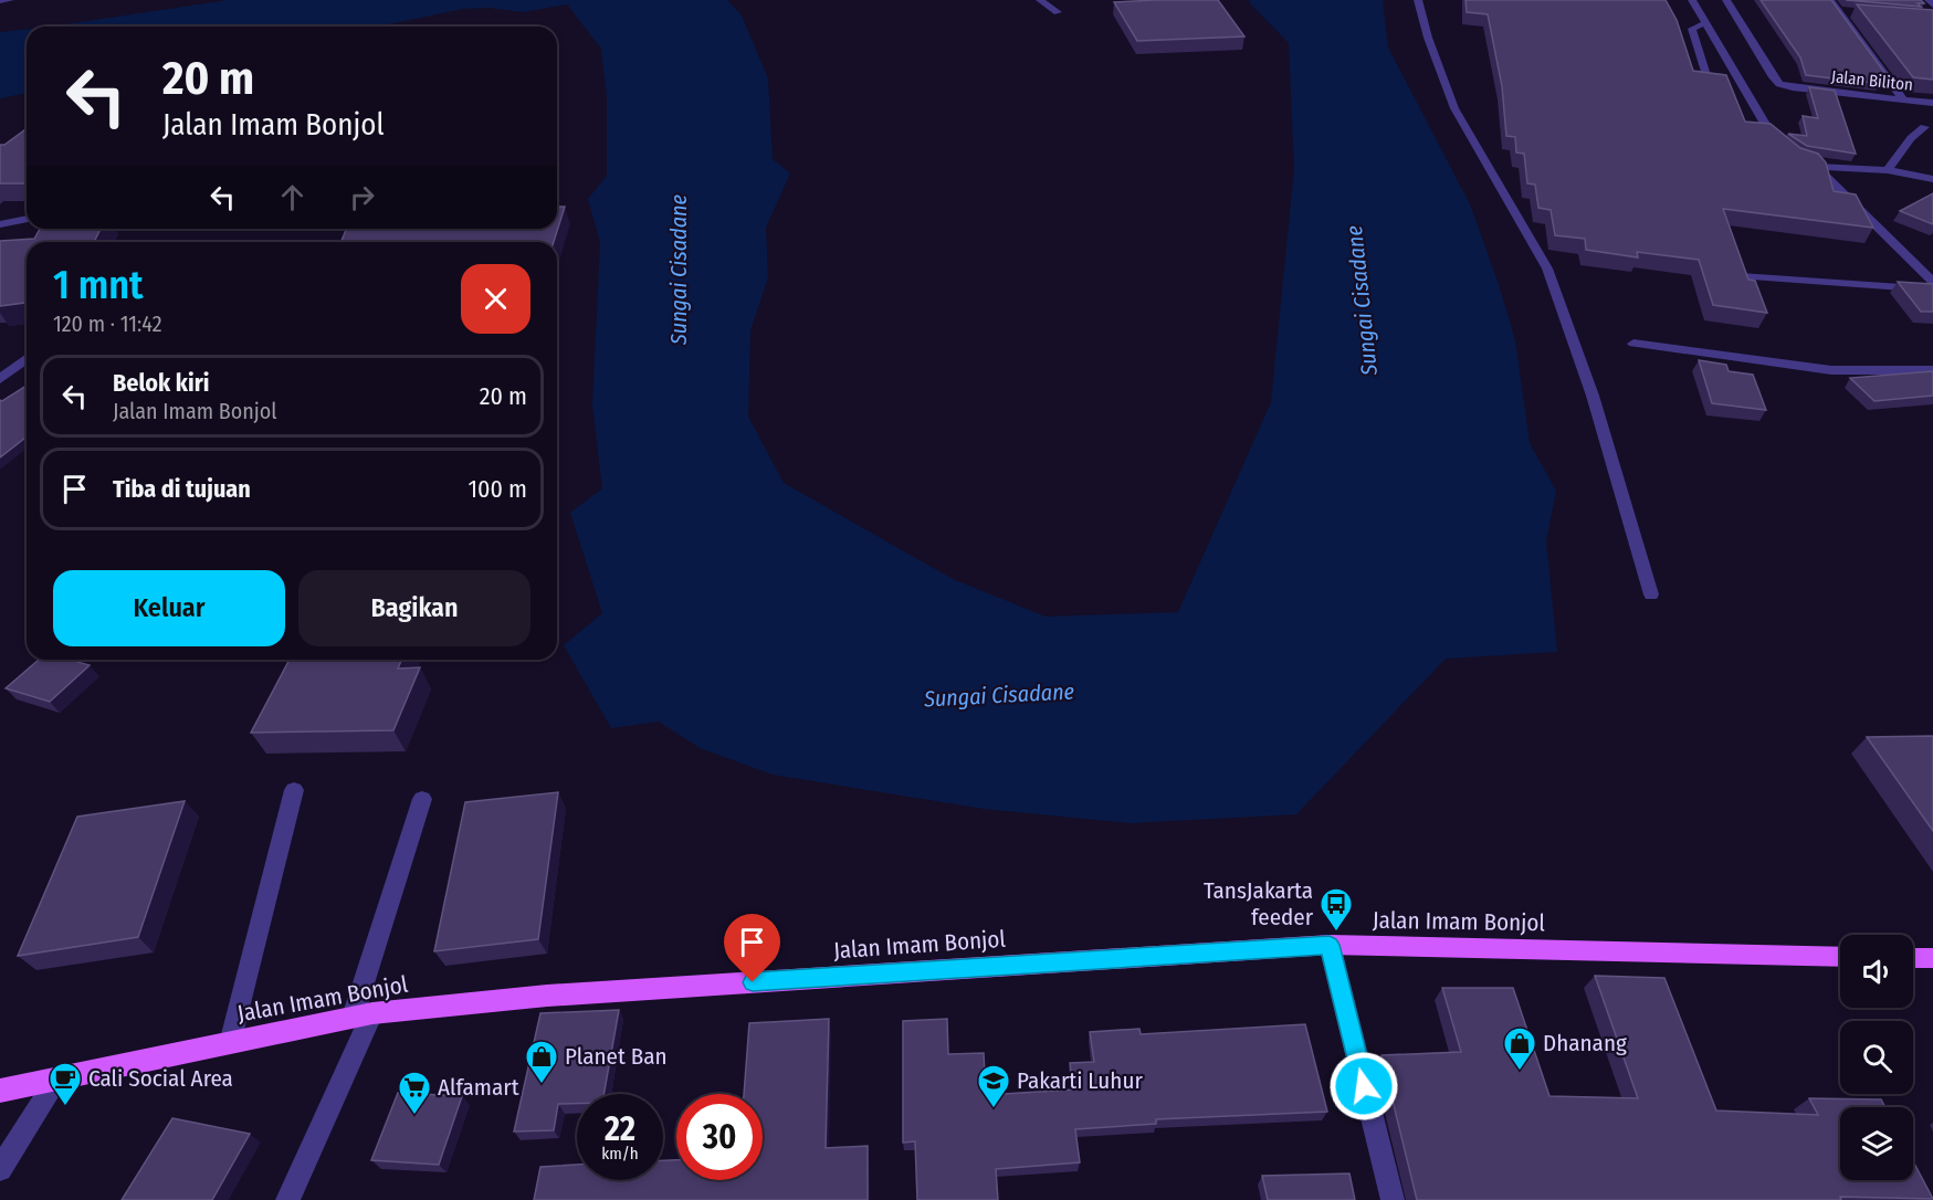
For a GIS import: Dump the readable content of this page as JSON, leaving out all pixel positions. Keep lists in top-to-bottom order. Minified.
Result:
{"streets":{"main road":["Jalan Imam Bonjol"],"street":["Jalan Biliton"]},"water":["Sungai Cisadane"],"places":{"bus stop":["TansJakarta feeder"],"shop":["Dhanang","Planet Ban"],"cafe":["Cali Social Area"],"school or university":["Pakarti Luhur"],"supermarket":["Alfamart"]},"page":{"turn":["20 m","Jalan Imam Bonjol"],"heading":["1 mnt","120 m · 11:42"],"list":[{"name":"Belok kiri","note":"Jalan Imam Bonjol","value":"20 m"},{"name":"Tiba di tujuan","value":"100 m"}],"buttons":["Keluar","Bagikan"],"speed":"22 km/h","limit":"30"}}
